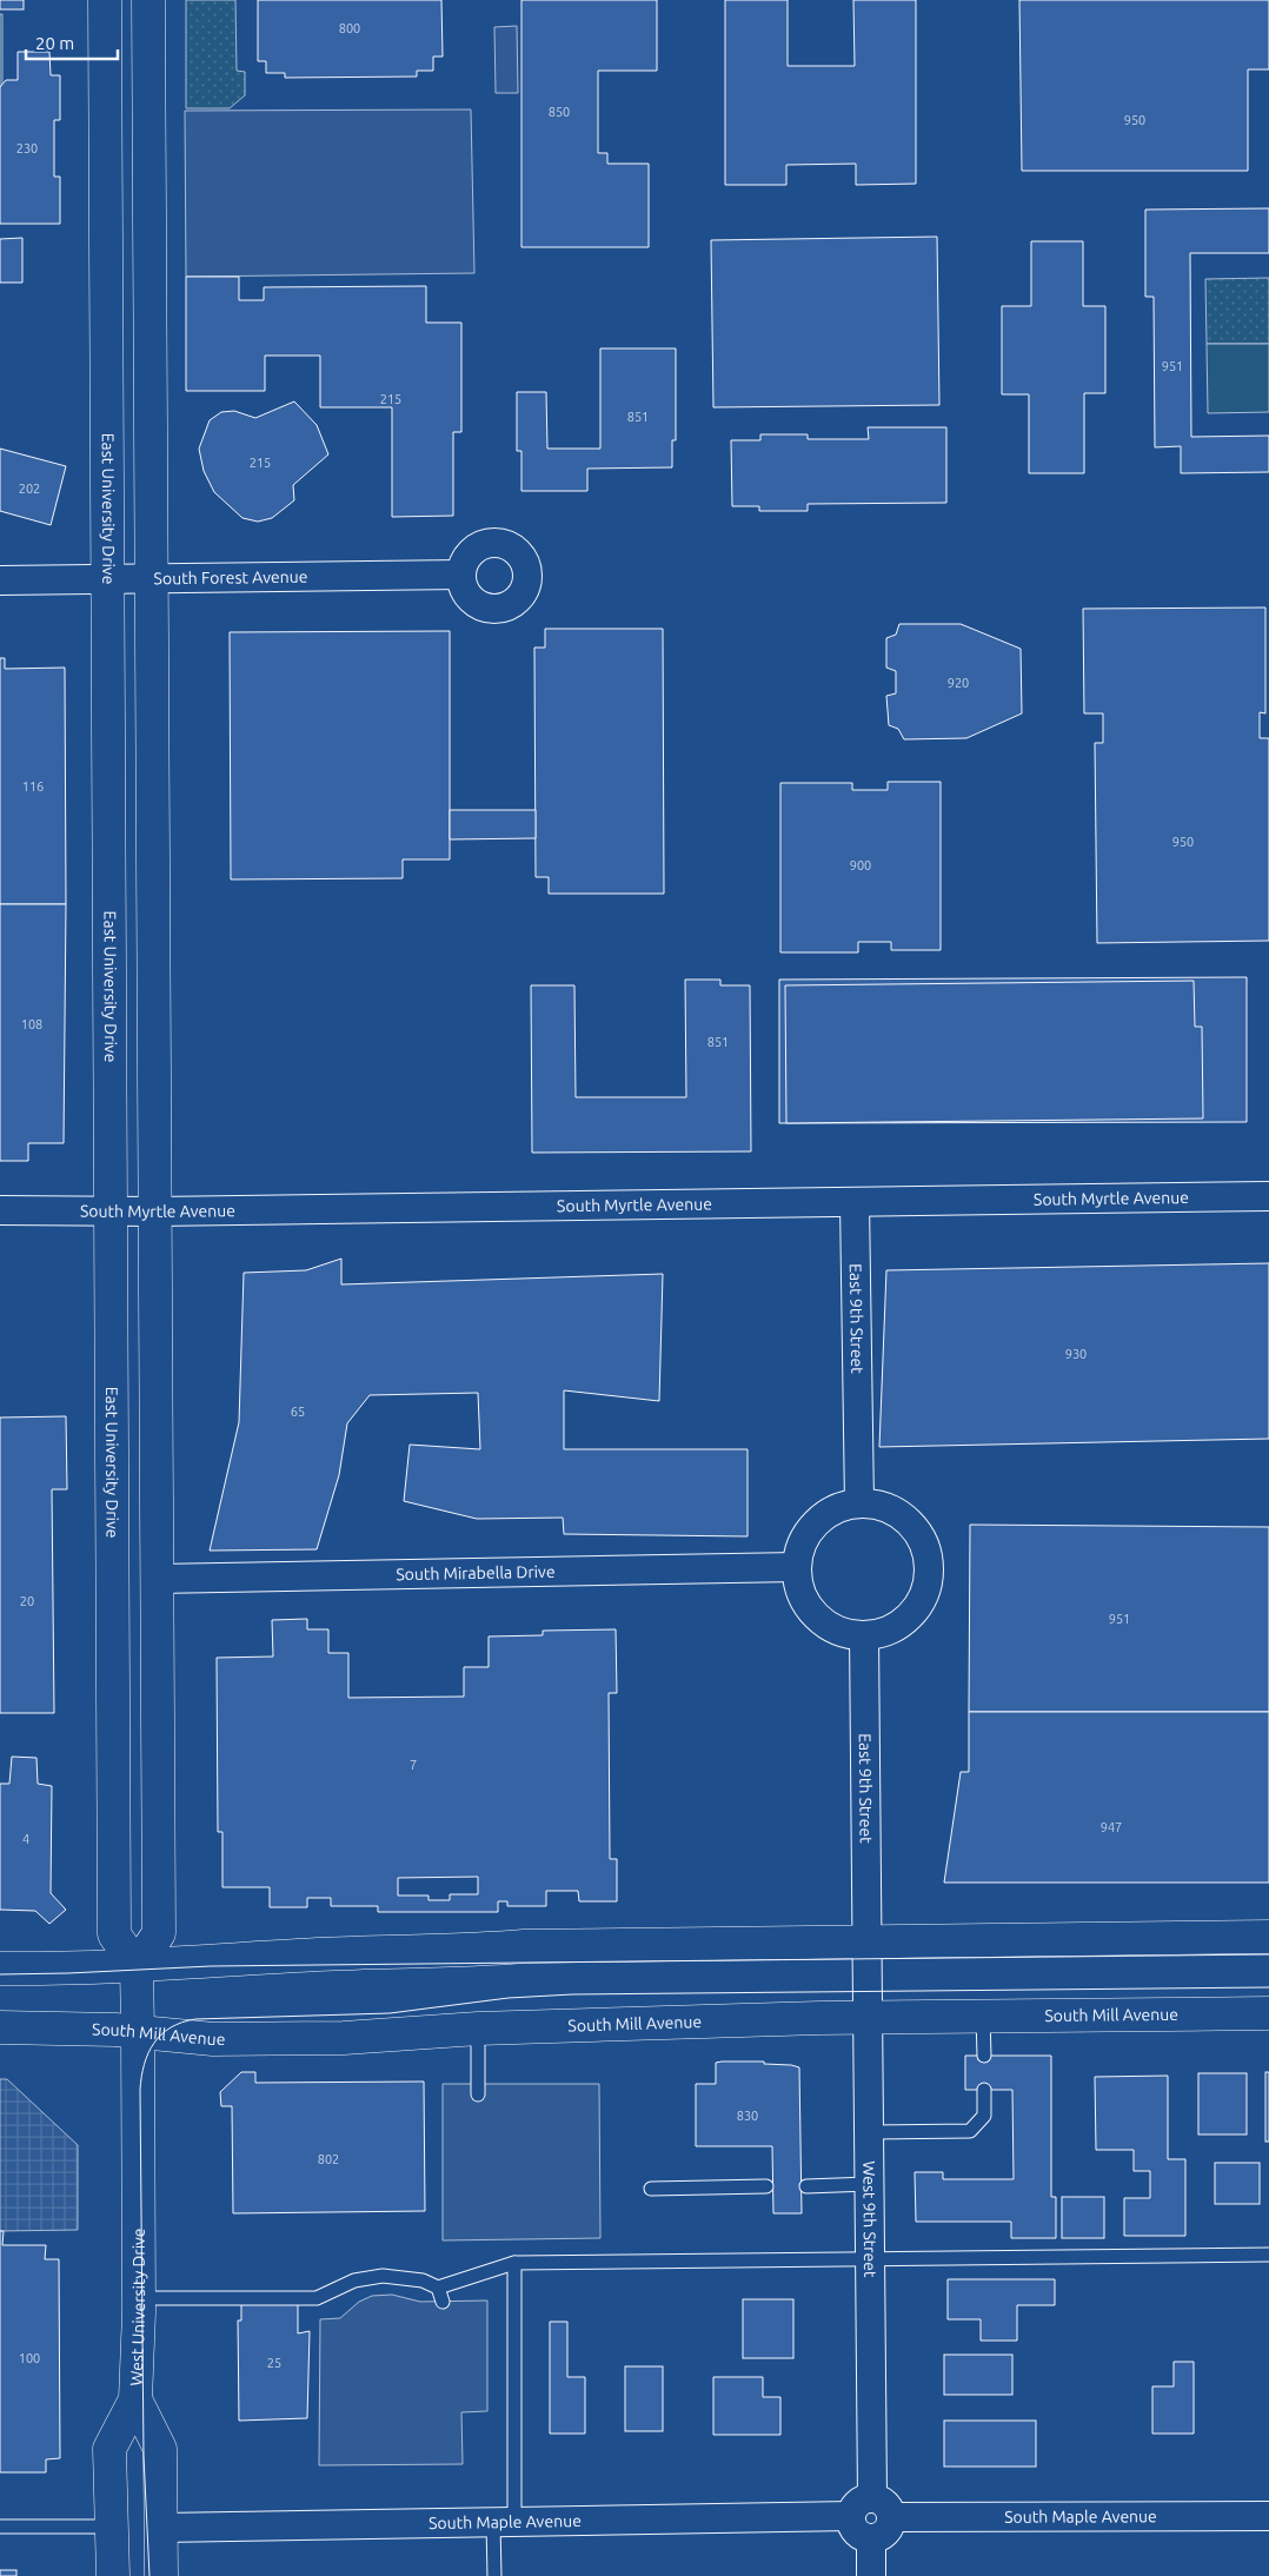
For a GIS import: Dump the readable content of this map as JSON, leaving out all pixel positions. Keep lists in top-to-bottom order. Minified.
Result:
{"streets":{"main road":["East University Drive","South Mill Avenue","West University Drive"],"street":["South Forest Avenue","South Myrtle Avenue","East 9th Street","South Mirabella Drive","West 9th Street","South Maple Avenue"]},"crossings":[["East University Drive","South Forest Avenue"],["East University Drive","South Myrtle Avenue"],["South Myrtle Avenue","East 9th Street"],["East 9th Street","South Mirabella Drive"],["East 9th Street","West 9th Street"],["South Mill Avenue","West 9th Street"],["South Mill Avenue","West University Drive"],["West 9th Street","South Maple Avenue"]],"house_numbers":["800","850","950","230","951","215","851","215","202","920","116","950","900","108","851","930","65","20","951","7","947","4","830","802","100","25"],"scale_bar":"20 m"}
